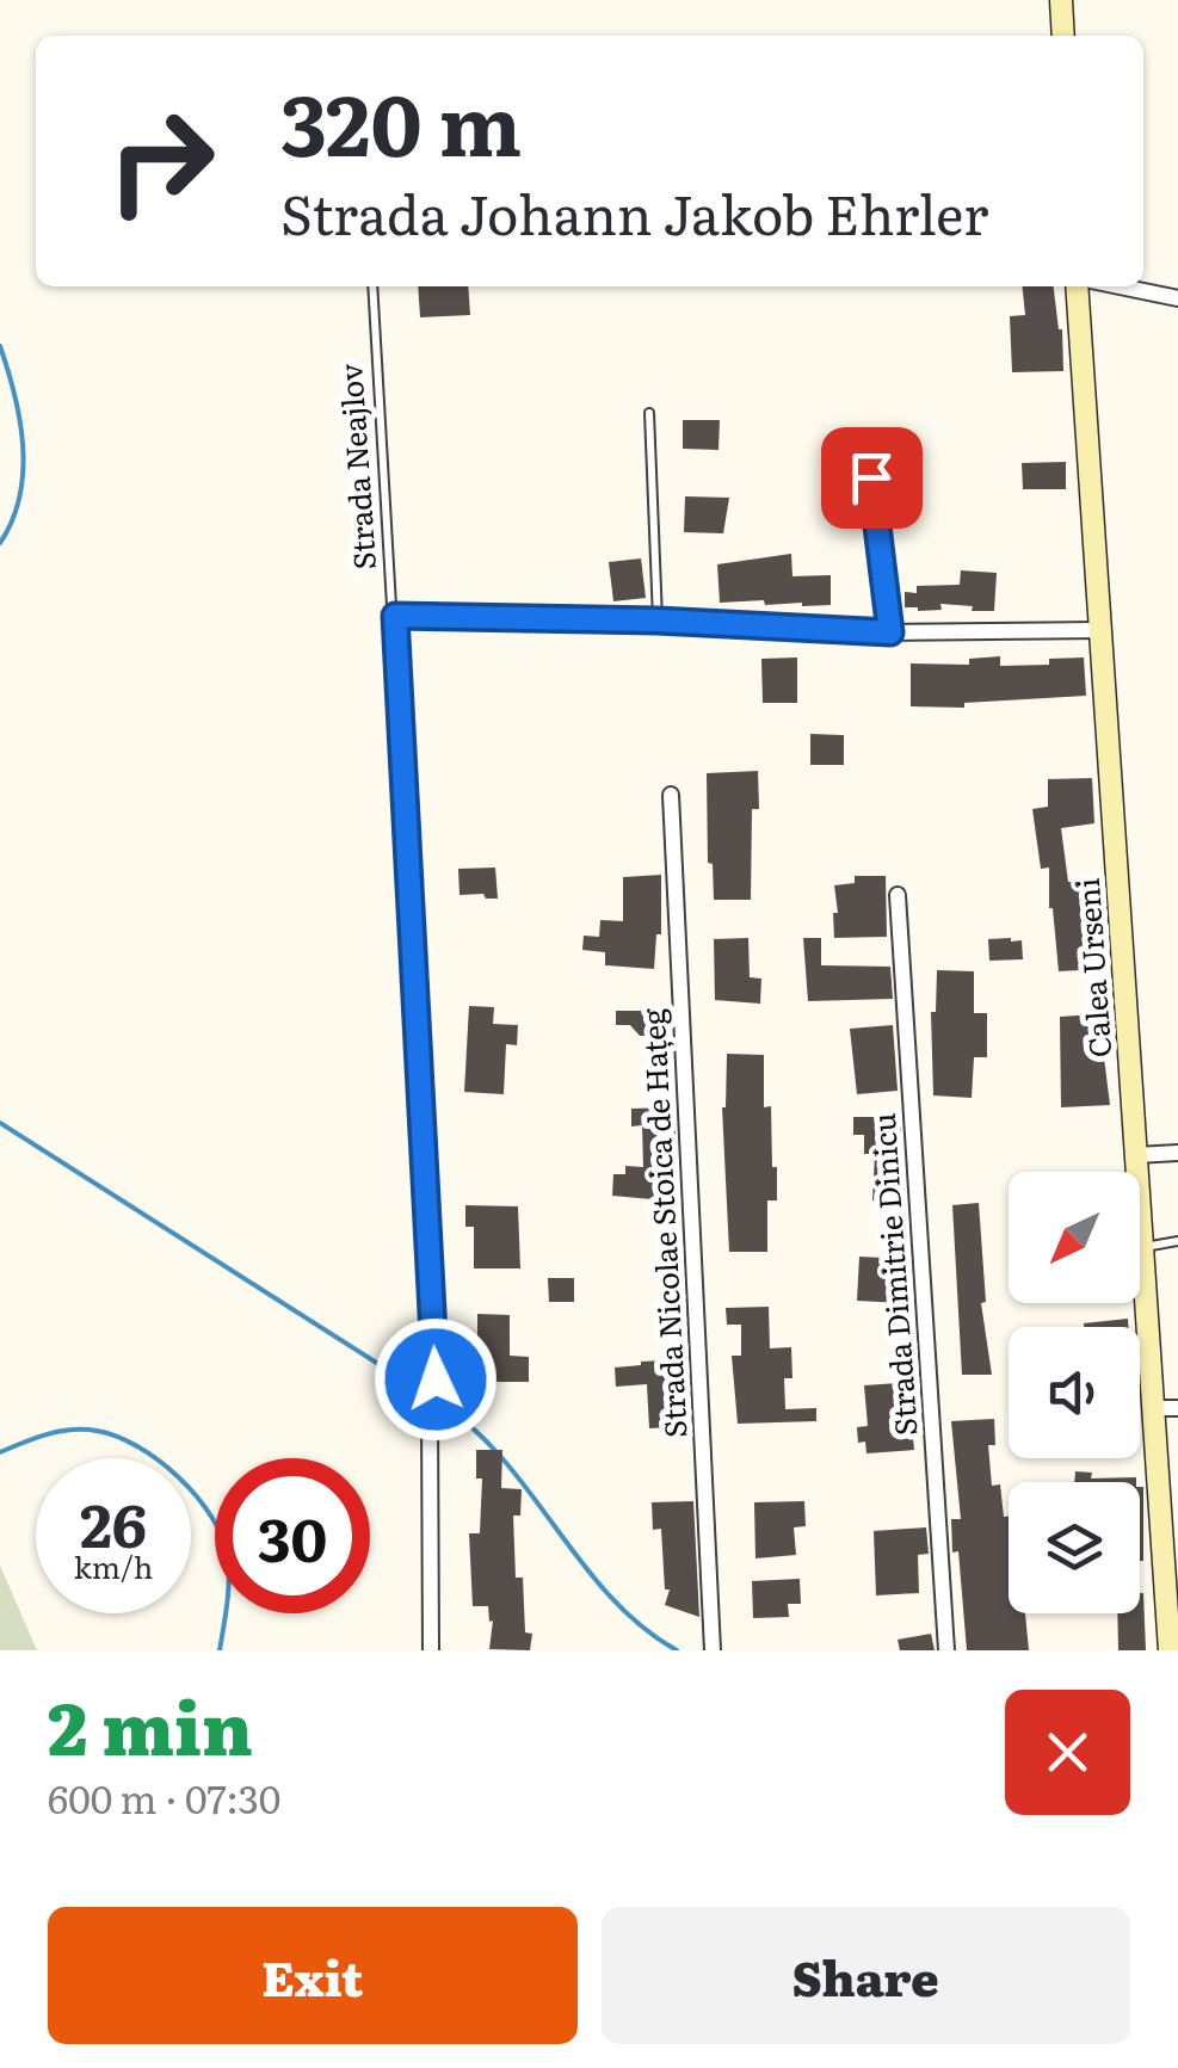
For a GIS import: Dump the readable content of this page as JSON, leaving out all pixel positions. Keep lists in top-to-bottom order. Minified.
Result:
{"streets":{"street":["Strada Neajlov","Calea Urseni","Strada Nicolae Stoica de Hațeg","Strada Dimitrie Dinicu"]},"north":"bottom left","page":{"turn":["320 m","Strada Johann Jakob Ehrler"],"speed":"26 km/h","limit":"30","heading":["2 min","600 m · 07:30"],"buttons":["Exit","Share"]}}
